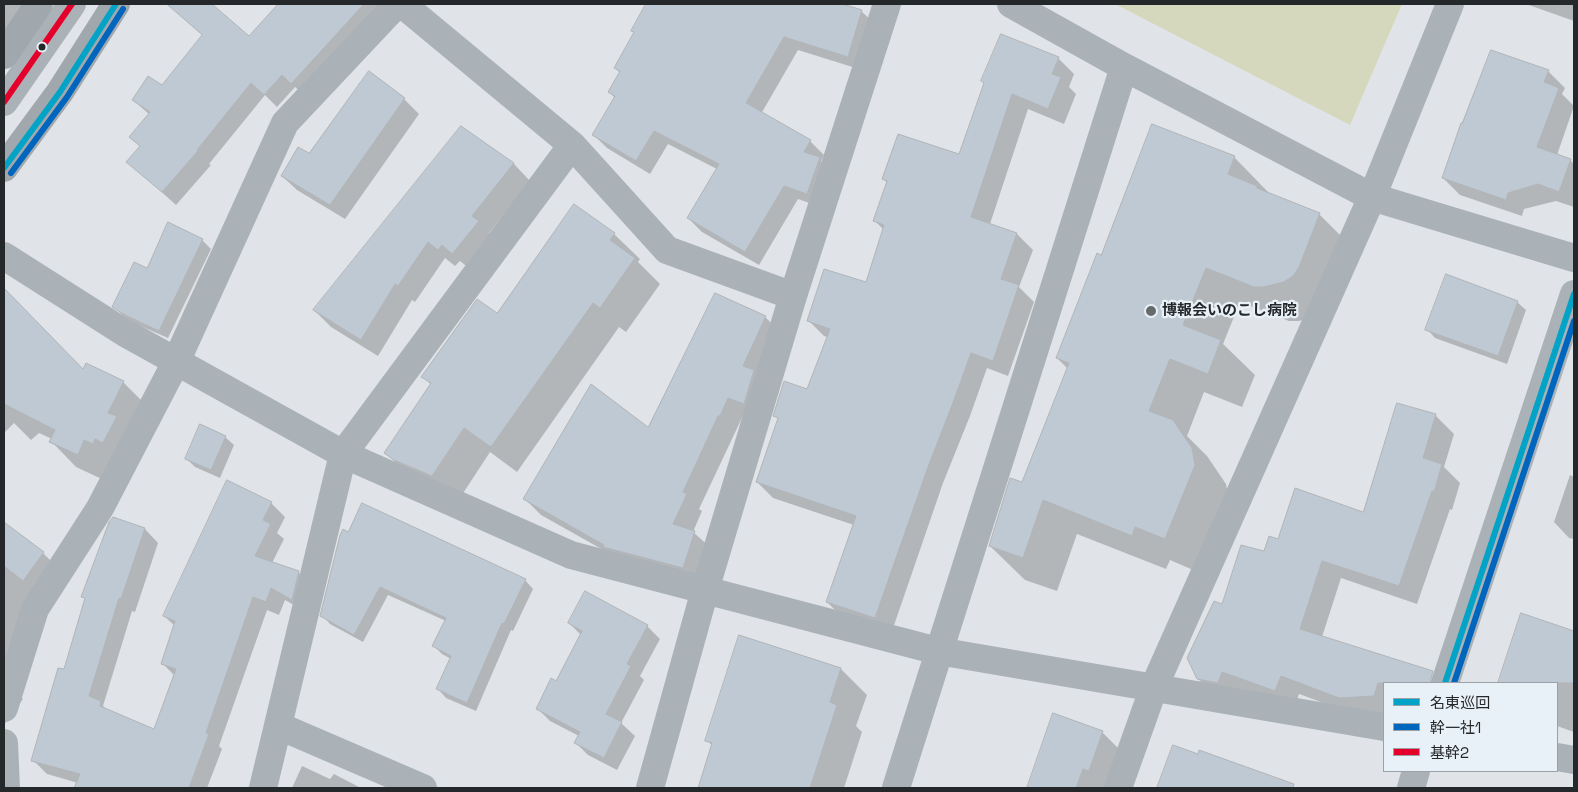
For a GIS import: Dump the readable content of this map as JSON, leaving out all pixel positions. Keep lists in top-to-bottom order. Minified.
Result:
{"places":["博報会いのこし病院"],"lines":["transit line 名東巡回","transit line 基幹2","transit line 幹一社1"],"legend":["名東巡回","幹一社1","基幹2"]}
